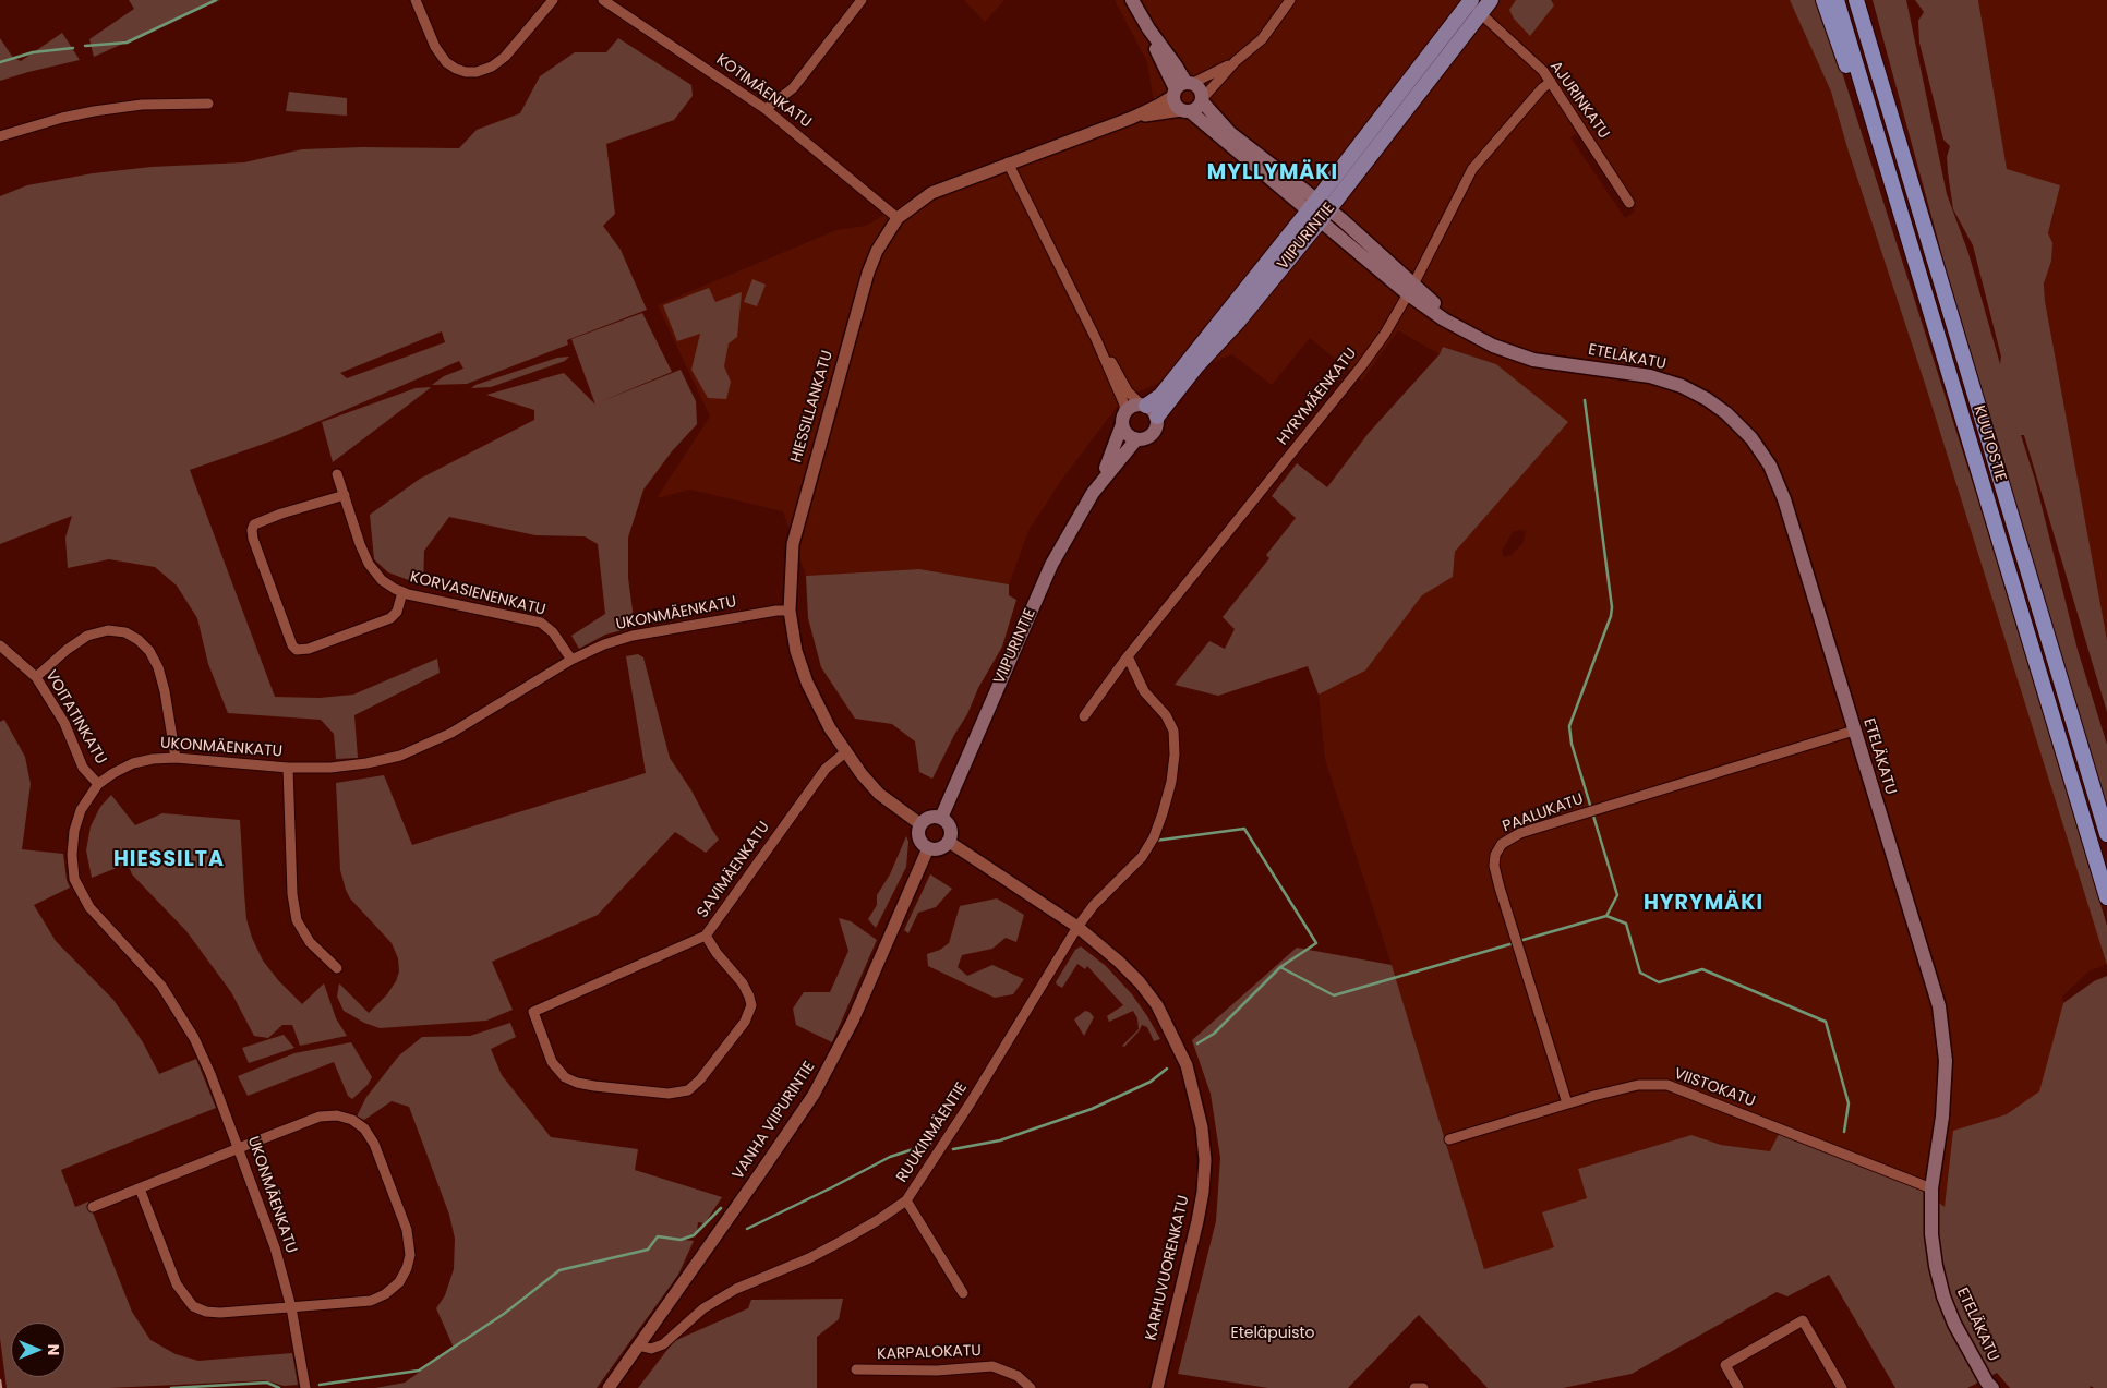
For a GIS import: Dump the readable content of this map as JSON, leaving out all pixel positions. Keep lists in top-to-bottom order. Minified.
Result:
{"streets":{"highway":["KUUTOSTIE"],"main road":["VIIPURINTIE","ETELÄKATU"],"street":["KOTIMÄENKATU","AJURINKATU","HYRYMÄENKATU","HIESSILLANKATU","KORVASIENENKATU","UKONMÄENKATU","VOITATINKATU","PAALUKATU","SAVIMÄENKATU","VIISTOKATU","VANHA VIIPURINTIE","RUUKINMÄENTIE","KARHUVUORENKATU","KARPALOKATU"]},"crossings":[["KOTIMÄENKATU","HIESSILLANKATU"],["AJURINKATU","VIIPURINTIE"],["AJURINKATU","HYRYMÄENKATU"],["VIIPURINTIE","ETELÄKATU"],["VIIPURINTIE","HIESSILLANKATU"],["VIIPURINTIE","VANHA VIIPURINTIE"],["VIIPURINTIE","KARHUVUORENKATU"],["ETELÄKATU","HYRYMÄENKATU"],["ETELÄKATU","PAALUKATU"],["ETELÄKATU","VIISTOKATU"],["HYRYMÄENKATU","RUUKINMÄENTIE"],["HIESSILLANKATU","UKONMÄENKATU"],["HIESSILLANKATU","SAVIMÄENKATU"],["HIESSILLANKATU","VANHA VIIPURINTIE"],["HIESSILLANKATU","KARHUVUORENKATU"],["KORVASIENENKATU","UKONMÄENKATU"],["UKONMÄENKATU","VOITATINKATU"],["PAALUKATU","VIISTOKATU"],["VANHA VIIPURINTIE","RUUKINMÄENTIE"],["VANHA VIIPURINTIE","KARHUVUORENKATU"],["RUUKINMÄENTIE","KARHUVUORENKATU"]],"districts":["MYLLYMÄKI","HIESSILTA","HYRYMÄKI"],"parks":["Eteläpuisto"],"north":"right"}
